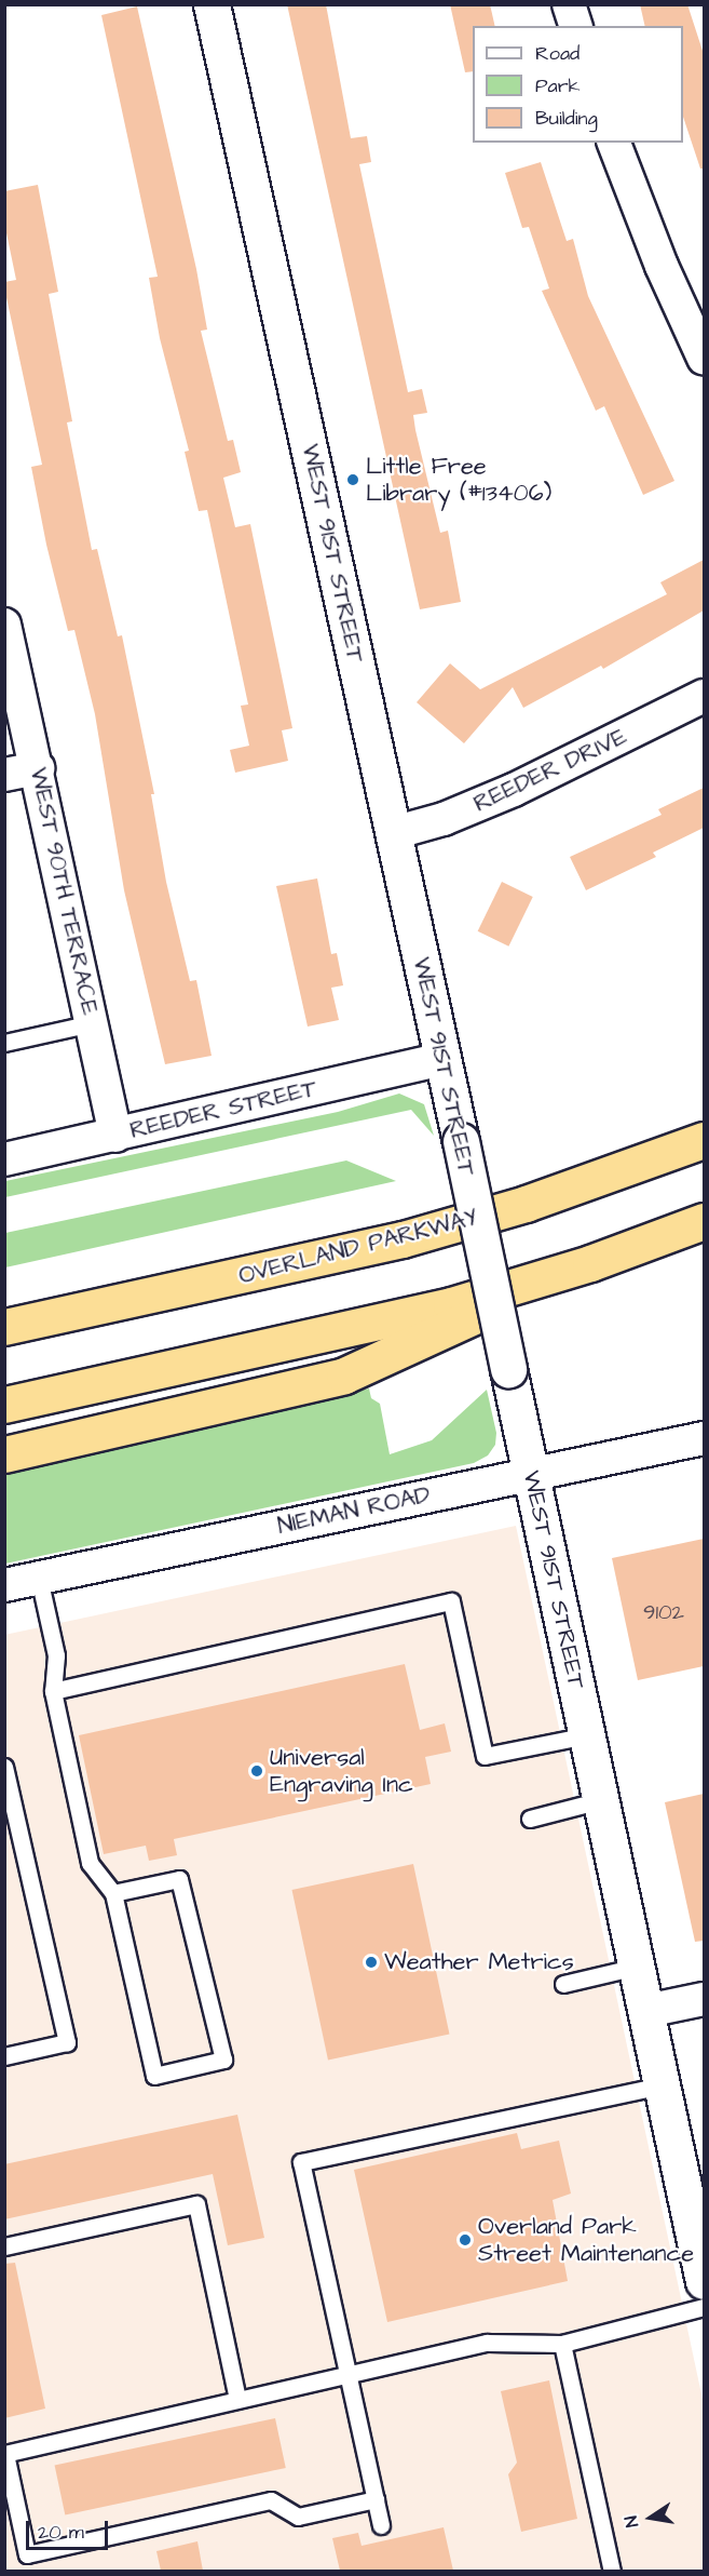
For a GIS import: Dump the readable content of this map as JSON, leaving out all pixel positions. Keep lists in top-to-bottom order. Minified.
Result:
{"streets":{"highway":["OVERLAND PARKWAY"],"street":["WEST 91ST STREET","REEDER DRIVE","WEST 90TH TERRACE","REEDER STREET","NIEMAN ROAD"]},"crossings":[["WEST 91ST STREET","REEDER DRIVE"],["WEST 91ST STREET","REEDER STREET"],["WEST 91ST STREET","NIEMAN ROAD"],["WEST 90TH TERRACE","REEDER STREET"]],"places":["Little Free Library (#13406)","Universal Engraving Inc","Weather Metrics","Overland Park Street Maintenance"],"house_numbers":["9102"],"legend":["Road","Park","Building"],"scale_bar":"20 m","north":"left"}
